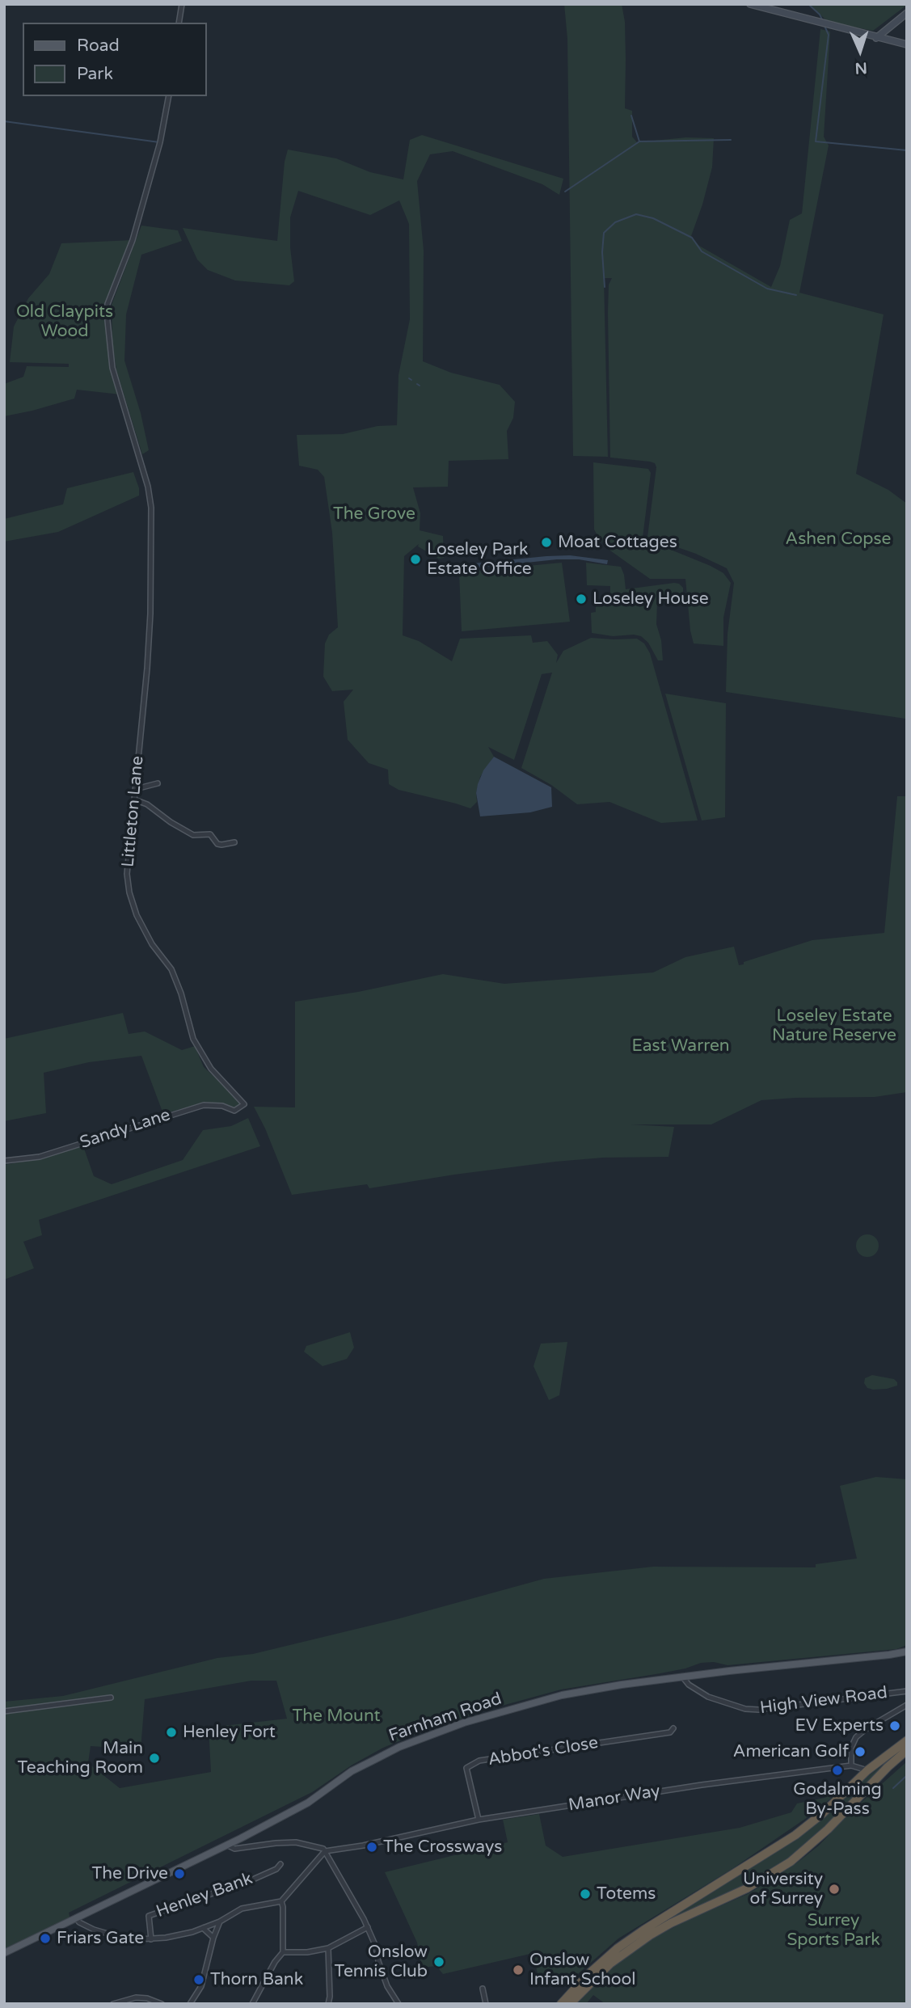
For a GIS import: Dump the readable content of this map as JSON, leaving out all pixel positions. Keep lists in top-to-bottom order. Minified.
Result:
{"streets":{"main road":["Farnham Road"],"street":["Littleton Lane","Sandy Lane","High View Road","Abbot's Close","Manor Way","Henley Bank"]},"crossings":[["Littleton Lane","Sandy Lane"],["High View Road","Farnham Road"],["High View Road","Manor Way"],["Abbot's Close","Manor Way"]],"parks":["Old Claypits Wood","The Grove","Ashen Copse","Loseley Estate Nature Reserve","East Warren","The Mount","Surrey Sports Park"],"places":["Moat Cottages","Loseley Park Estate Office","Loseley House","EV Experts","Henley Fort","American Golf","Main Teaching Room","Godalming By-Pass","The Crossways","The Drive","University of Surrey","Totems","Friars Gate","Onslow Tennis Club","Onslow Infant School","Thorn Bank"],"legend":["Road","Park"],"north":"bottom"}
